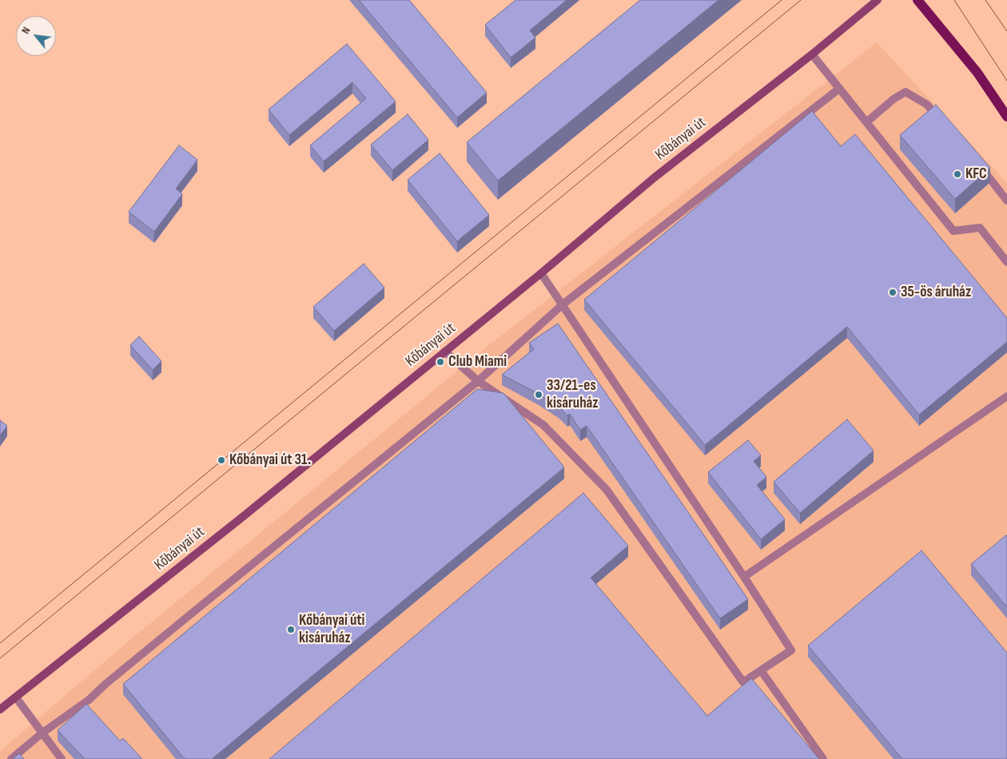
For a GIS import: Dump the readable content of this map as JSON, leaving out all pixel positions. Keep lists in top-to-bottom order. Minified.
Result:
{"streets":{"main road":["Kőbányai út"]},"places":["KFC","35-ös áruház","Club Miami","33/21-es kisáruház","Kőbányai út 31.","Kőbányai úti kisáruház"],"north":"top left"}
